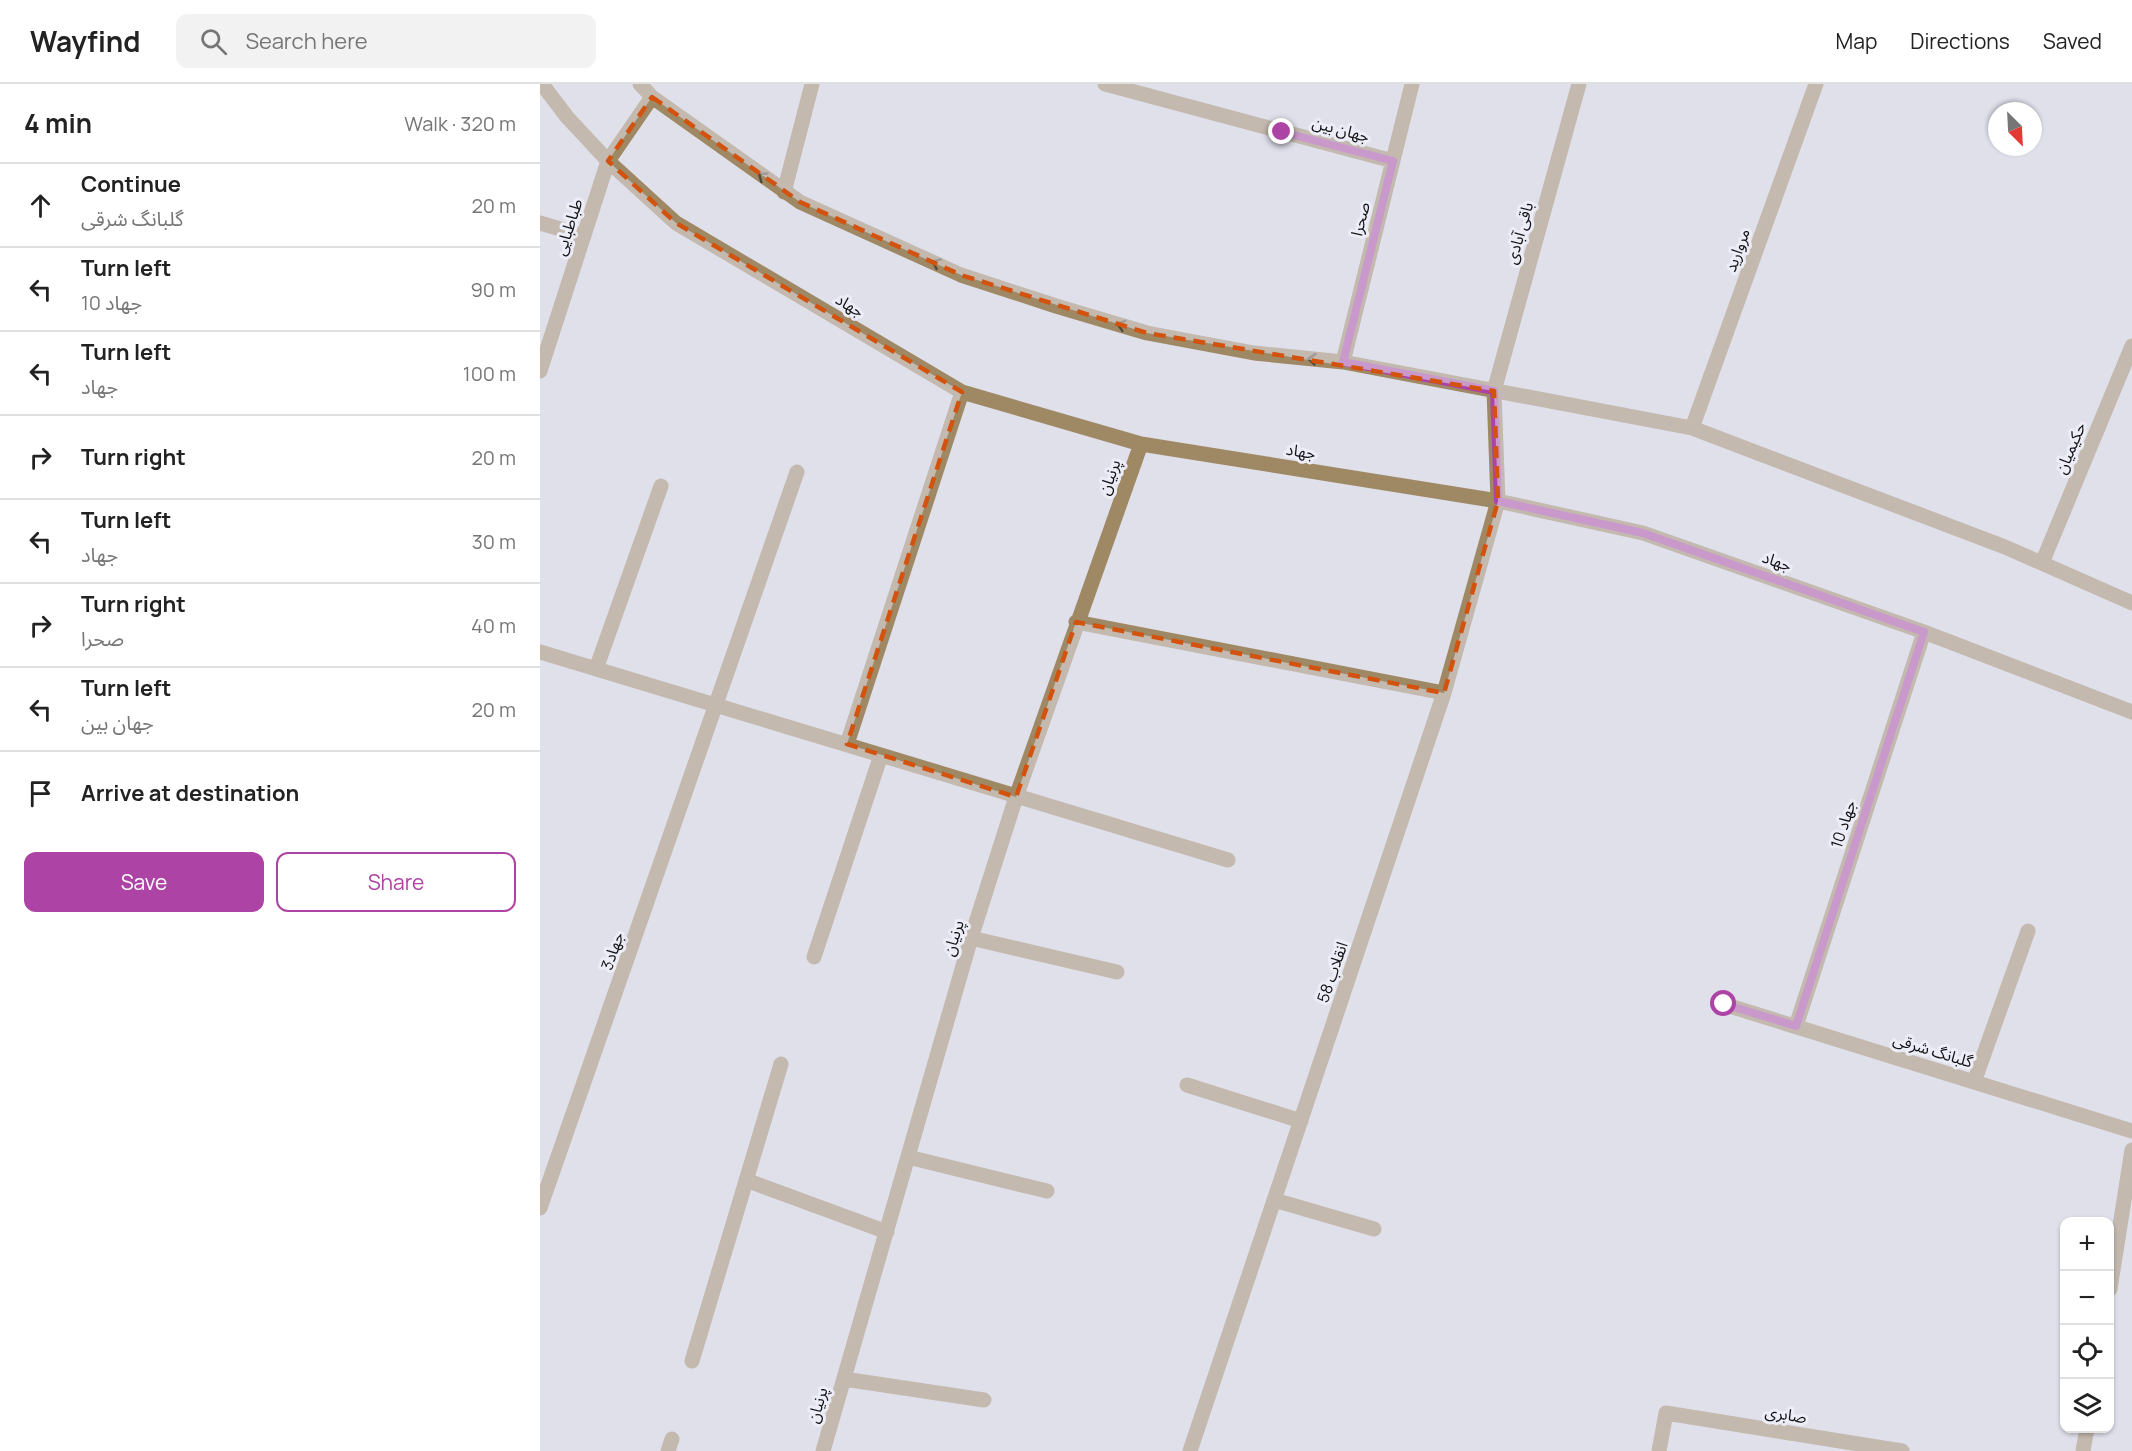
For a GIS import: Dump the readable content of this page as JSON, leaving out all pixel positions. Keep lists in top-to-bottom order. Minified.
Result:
{"streets":{"street":["جهان بین","صحرا","طباطبایی","باقی آبادی","مروارید","جهاد","حکیمیان","پرنیان","جهاد 10","جهاد3","انقلاب 58","گلبانگ شرقی","صابری"]},"crossings":[["جهان بین","صحرا"],["طباطبایی","جهاد"],["باقی آبادی","جهاد"],["باقی آبادی","انقلاب 58"],["جهاد","پرنیان"],["جهاد","جهاد 10"],["جهاد","انقلاب 58"],["جهاد 10","گلبانگ شرقی"]],"north":"bottom right","page":{"header":"Wayfind","search":"Search here","nav":["Map","Directions","Saved"],"heading":["4 min","Walk · 320 m"],"list":[["Continue","گلبانگ شرقی","20 m"],["Turn left","جهاد 10","90 m"],["Turn left","جهاد","100 m"],["Turn right","20 m"],["Turn left","جهاد","30 m"],["Turn right","صحرا","40 m"],["Turn left","جهان بین","20 m"],"Arrive at destination"],"buttons":["Save","Share"],"map_buttons":["+","−"]}}
